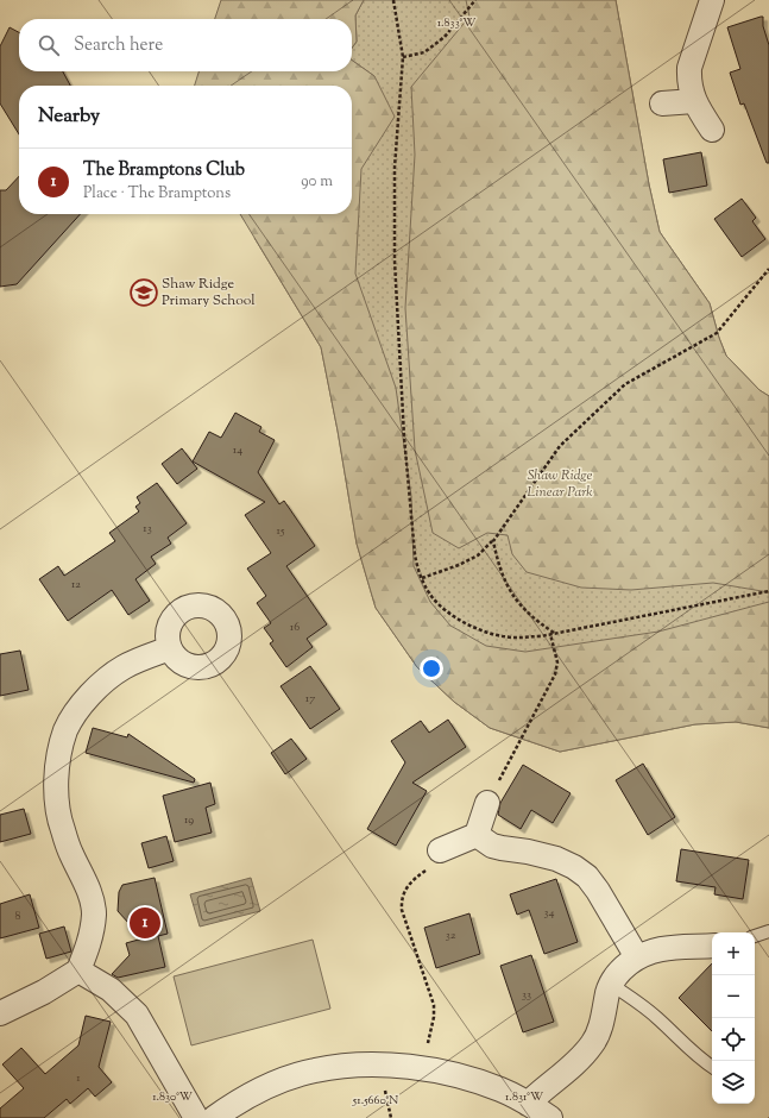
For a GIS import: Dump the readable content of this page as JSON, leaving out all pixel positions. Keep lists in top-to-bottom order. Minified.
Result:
{"parks":["Shaw Ridge Linear Park"],"places":{"school or university":["Shaw Ridge Primary School"]},"house_numbers":["14","13","15","12","16","17","19","34","8","32","33","1"],"page":{"search":"Search here","heading":"Nearby","list":[{"mark":"1","name":"The Bramptons Club","note":"Place · The Bramptons","value":"90 m"}],"pins":"1","map_buttons":["+","−"]},"coordinates":["1.833°W","1.830°W","1.831°W","51.5660°N"]}
